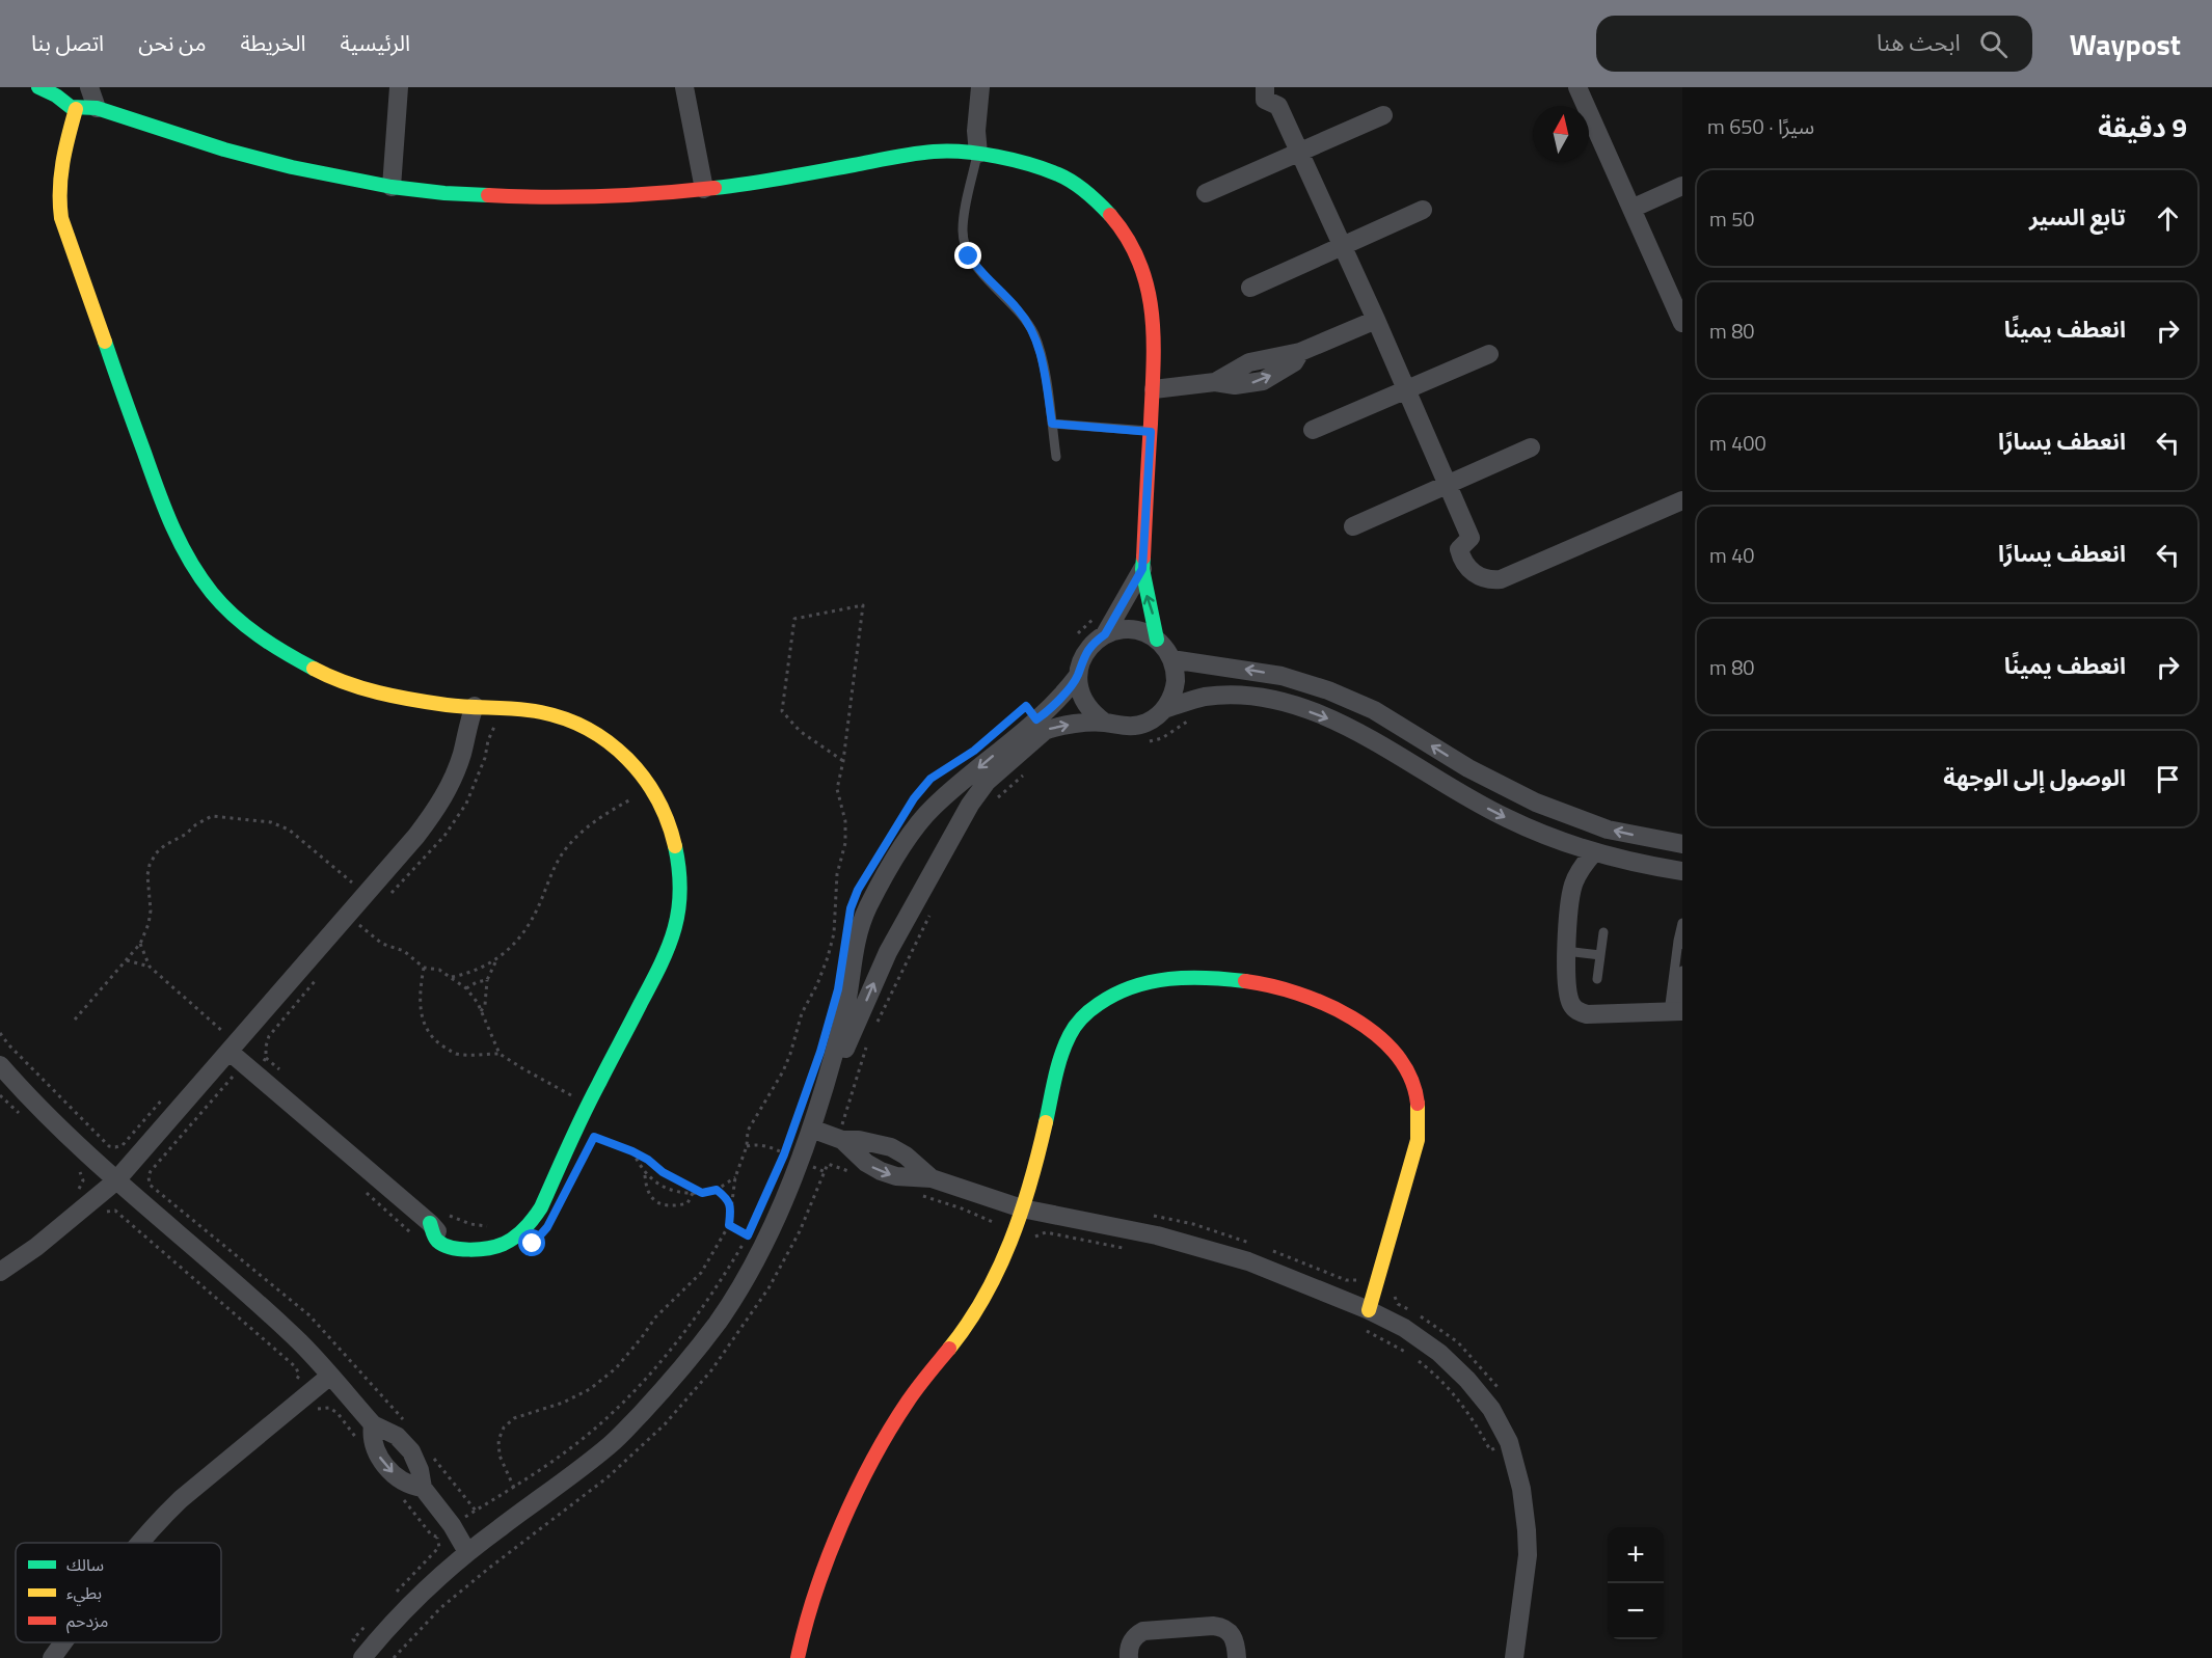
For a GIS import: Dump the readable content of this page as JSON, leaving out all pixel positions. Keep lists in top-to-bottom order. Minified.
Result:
{"legend":["سالك","بطيء","مزدحم"],"north":"top","page":{"header":"Waypost","search":"ابحث هنا","nav":["الرئيسية","الخريطة","من نحن","اتصل بنا"],"heading":["9 دقيقة","سيرًا · 650 m"],"list":[["تابع السير","50 m"],["انعطف يمينًا","80 m"],["انعطف يسارًا","400 m"],["انعطف يسارًا","40 m"],["انعطف يمينًا","80 m"],"الوصول إلى الوجهة"],"map_buttons":["+","−"]}}
